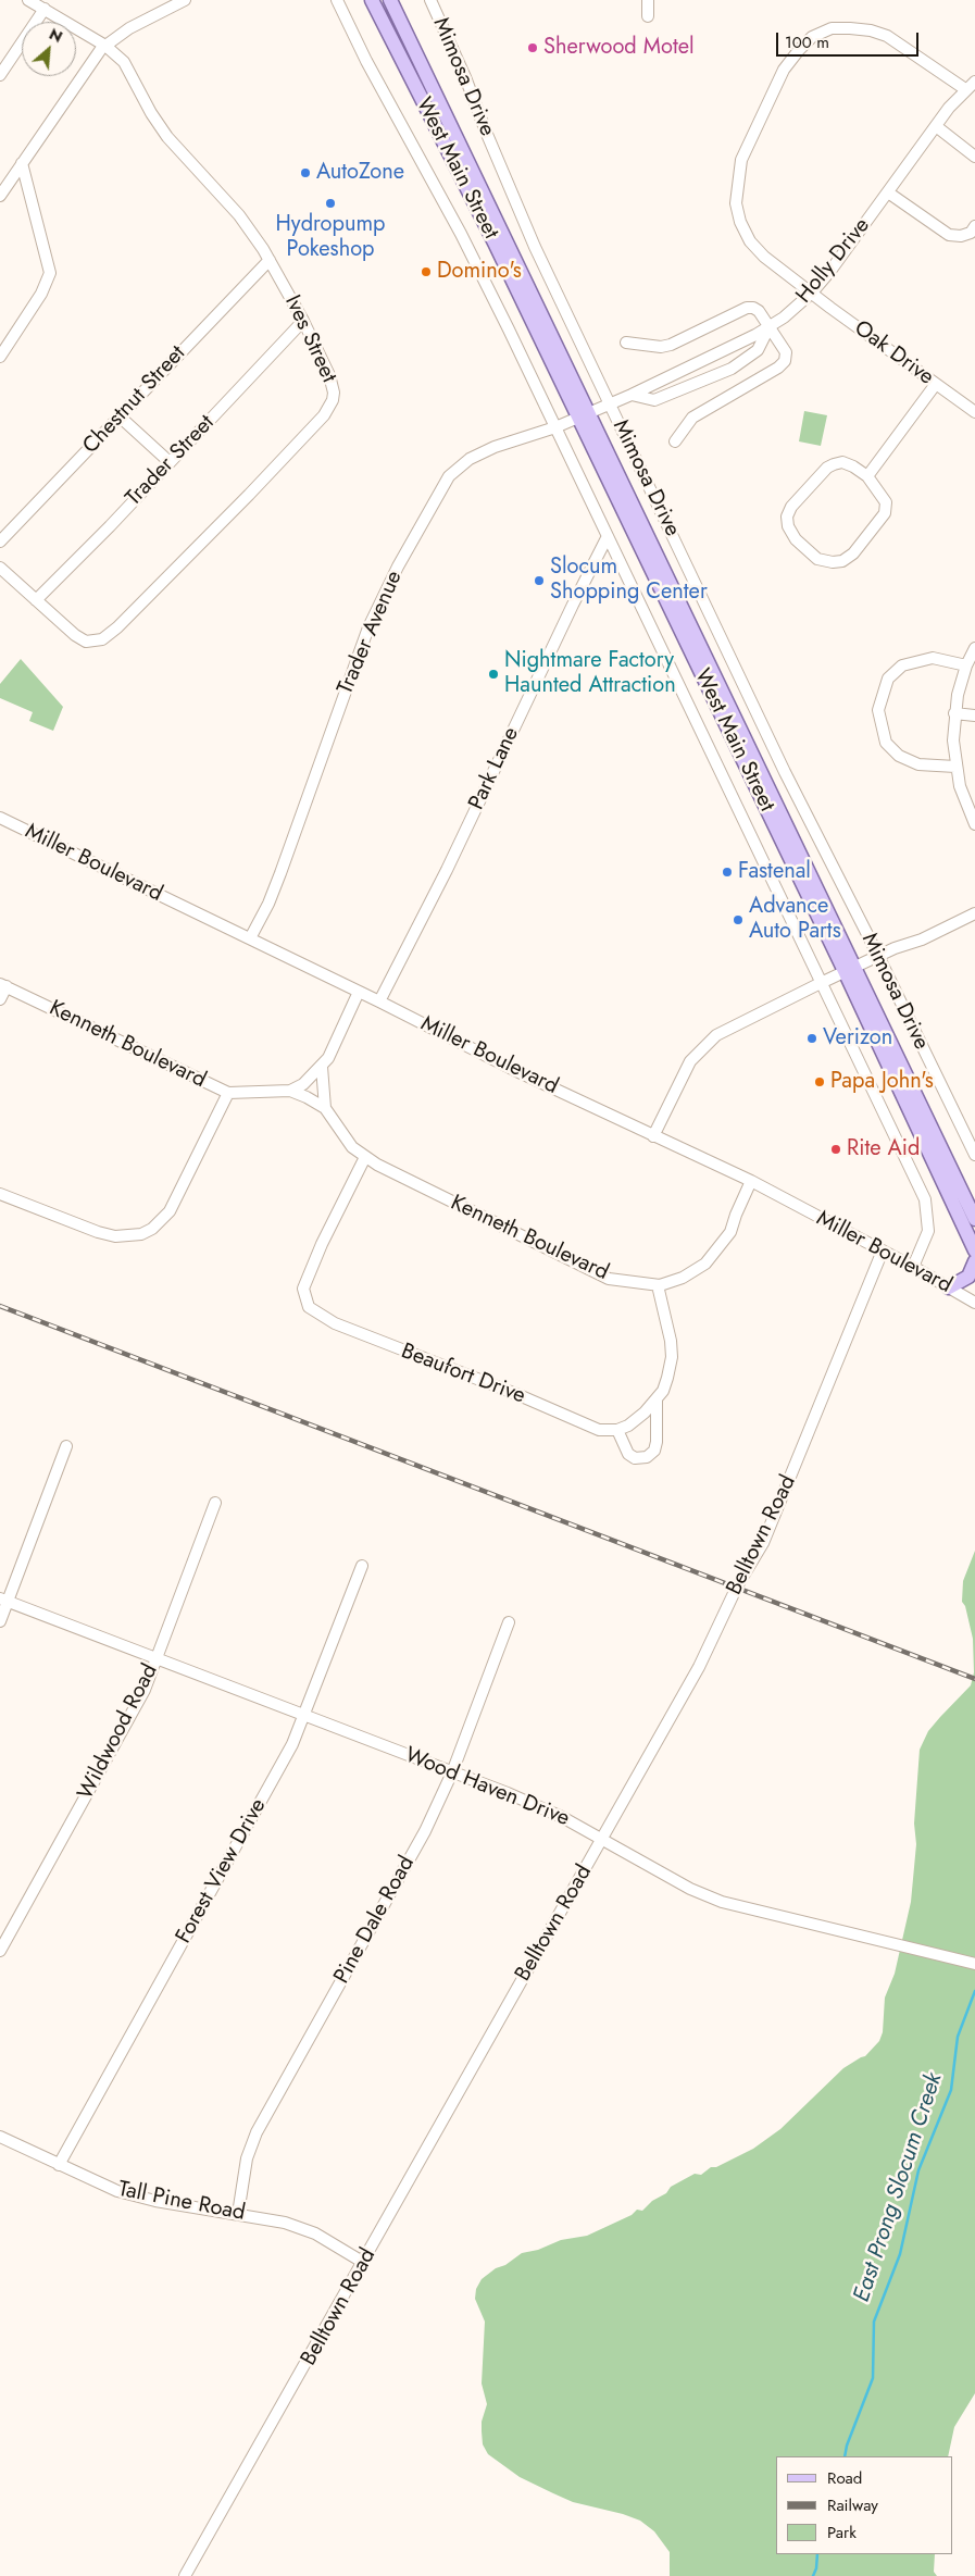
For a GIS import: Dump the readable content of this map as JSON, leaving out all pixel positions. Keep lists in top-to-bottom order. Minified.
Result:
{"streets":{"main road":["West Main Street"],"street":["Mimosa Drive","Holly Drive","Ives Street","Oak Drive","Chestnut Street","Trader Street","Trader Avenue","Park Lane","Miller Boulevard","Kenneth Boulevard","Beaufort Drive","Belltown Road","Wildwood Road","Wood Haven Drive","Forest View Drive","Pine Dale Road","Tall Pine Road"]},"crossings":[["Mimosa Drive","Holly Drive"],["West Main Street","Holly Drive"],["West Main Street","Trader Avenue"],["Holly Drive","Oak Drive"],["Holly Drive","Trader Avenue"],["Ives Street","Chestnut Street"],["Ives Street","Trader Street"],["Trader Avenue","Miller Boulevard"],["Park Lane","Miller Boulevard"],["Miller Boulevard","Kenneth Boulevard"],["Miller Boulevard","Belltown Road"],["Kenneth Boulevard","Beaufort Drive"],["Belltown Road","Wood Haven Drive"],["Belltown Road","Tall Pine Road"],["Wildwood Road","Wood Haven Drive"],["Wood Haven Drive","Forest View Drive"],["Wood Haven Drive","Pine Dale Road"],["Forest View Drive","Tall Pine Road"],["Pine Dale Road","Tall Pine Road"]],"water":["East Prong Slocum Creek"],"places":["Sherwood Motel","AutoZone","Hydropump Pokeshop","Domino's","Slocum Shopping Center","Nightmare Factory Haunted Attraction","Fastenal","Advance Auto Parts","Verizon","Papa John's","Rite Aid"],"legend":["Road","Railway","Park"],"scale_bar":"100 m","north":"top right"}
